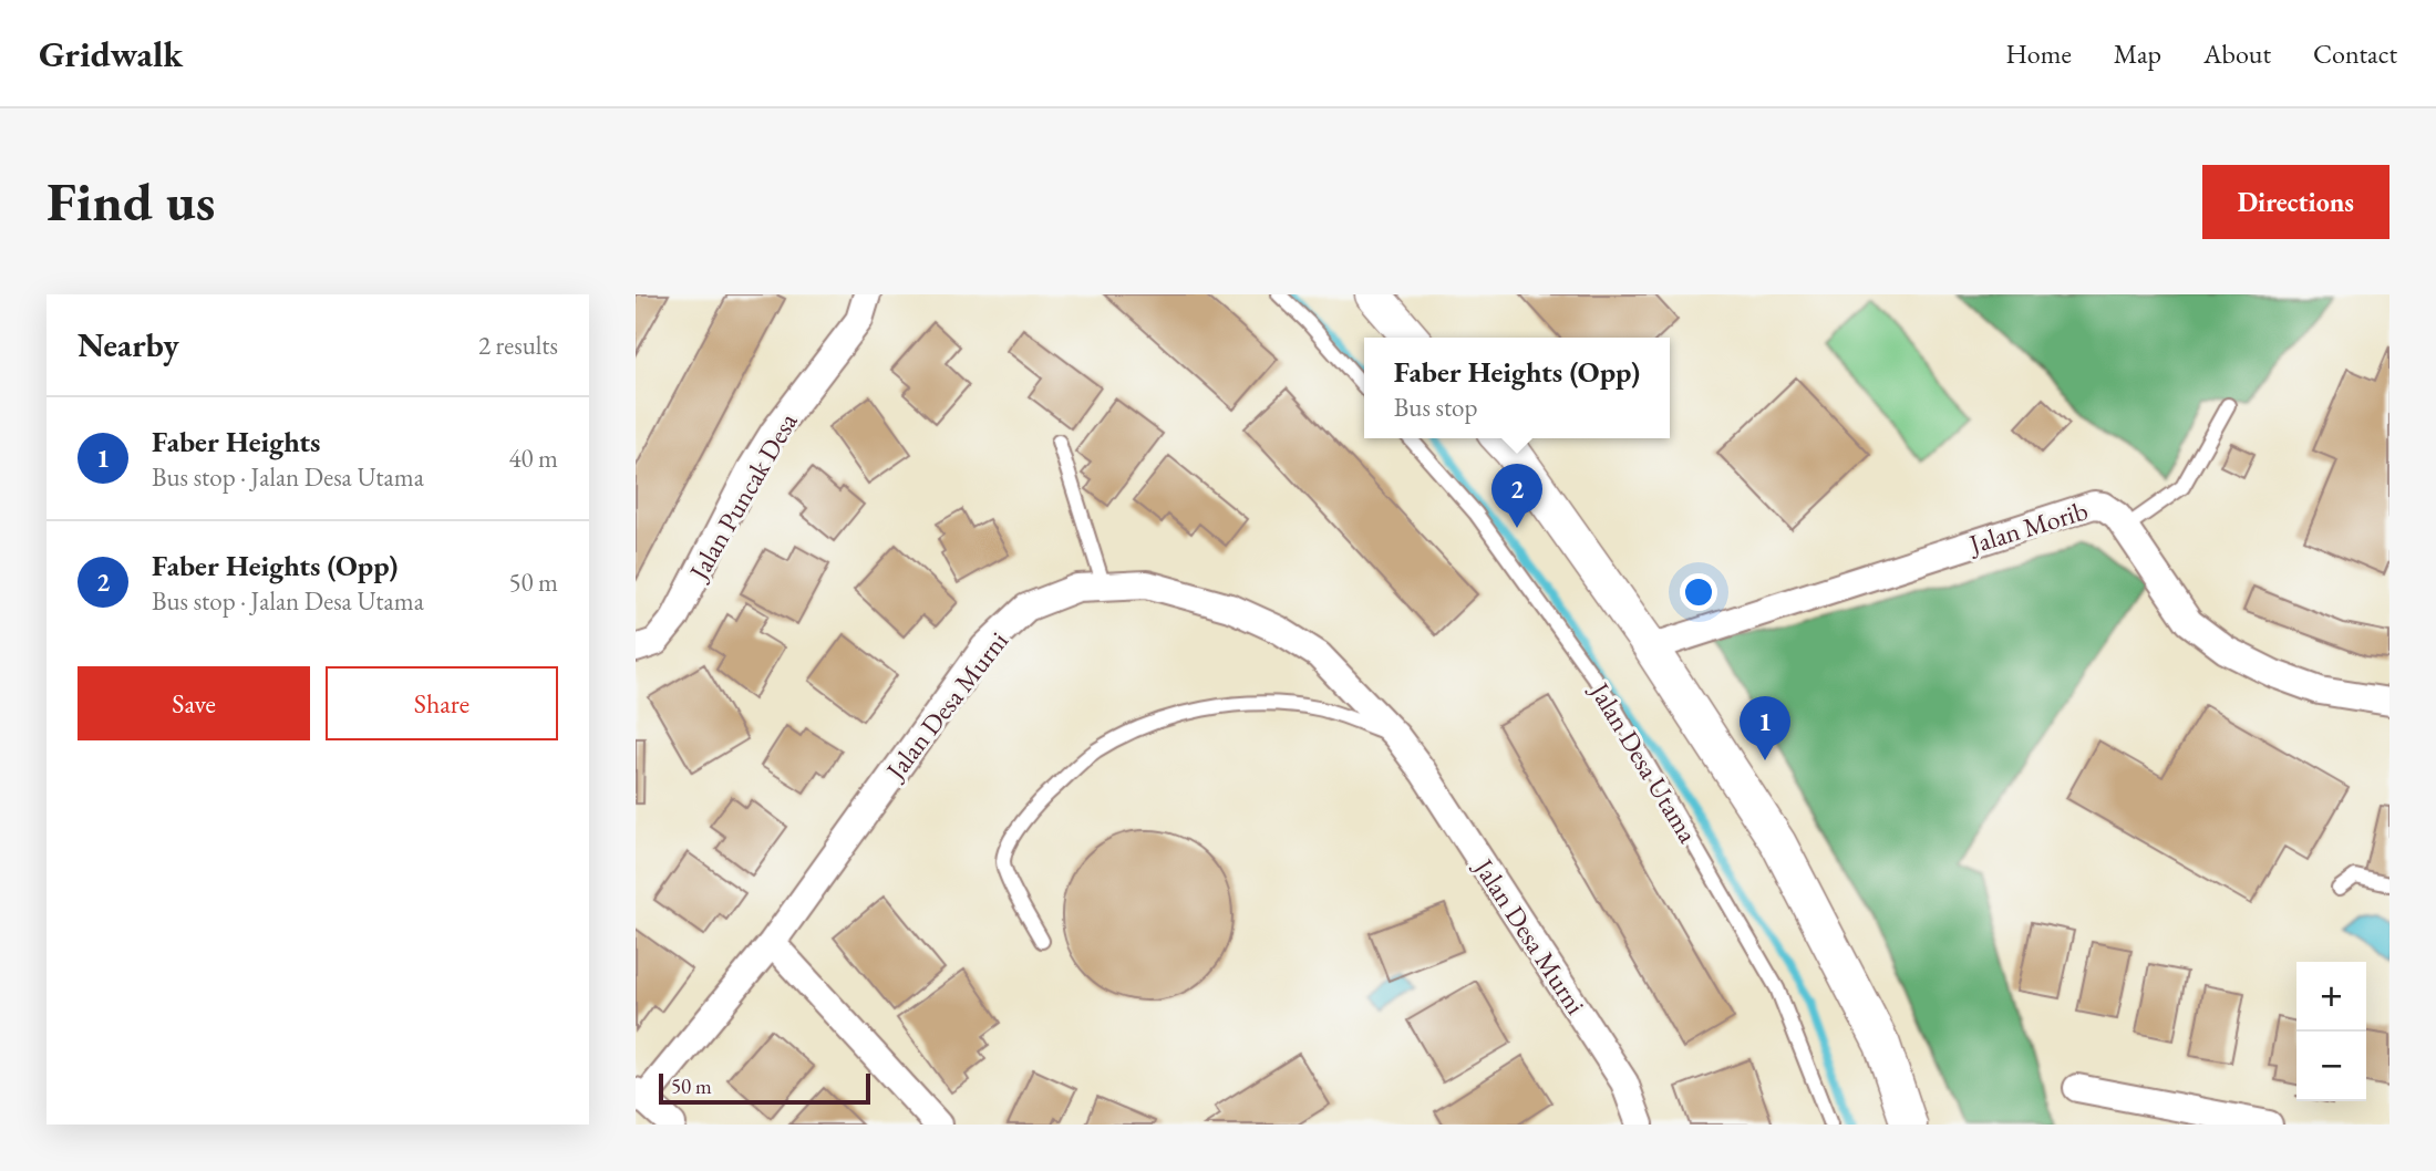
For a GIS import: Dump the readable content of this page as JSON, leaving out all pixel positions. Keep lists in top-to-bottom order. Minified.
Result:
{"streets":{"street":["Jalan Puncak Desa","Jalan Morib","Jalan Desa Murni"],"lane":["Jalan Desa Utama"]},"scale_bar":"50 m","page":{"header":"Gridwalk","nav":["Home","Map","About","Contact"],"buttons":["Directions",["Save","Share"]],"title":"Find us","heading":["Nearby","2 results"],"popup":["Faber Heights (Opp)","Bus stop"],"list":[{"mark":"1","name":"Faber Heights","note":"Bus stop · Jalan Desa Utama","value":"40 m"},{"mark":"2","name":"Faber Heights (Opp)","note":"Bus stop · Jalan Desa Utama","value":"50 m"}],"pins":["2","1"],"map_buttons":["+","−"],"scale":"50 m"}}
